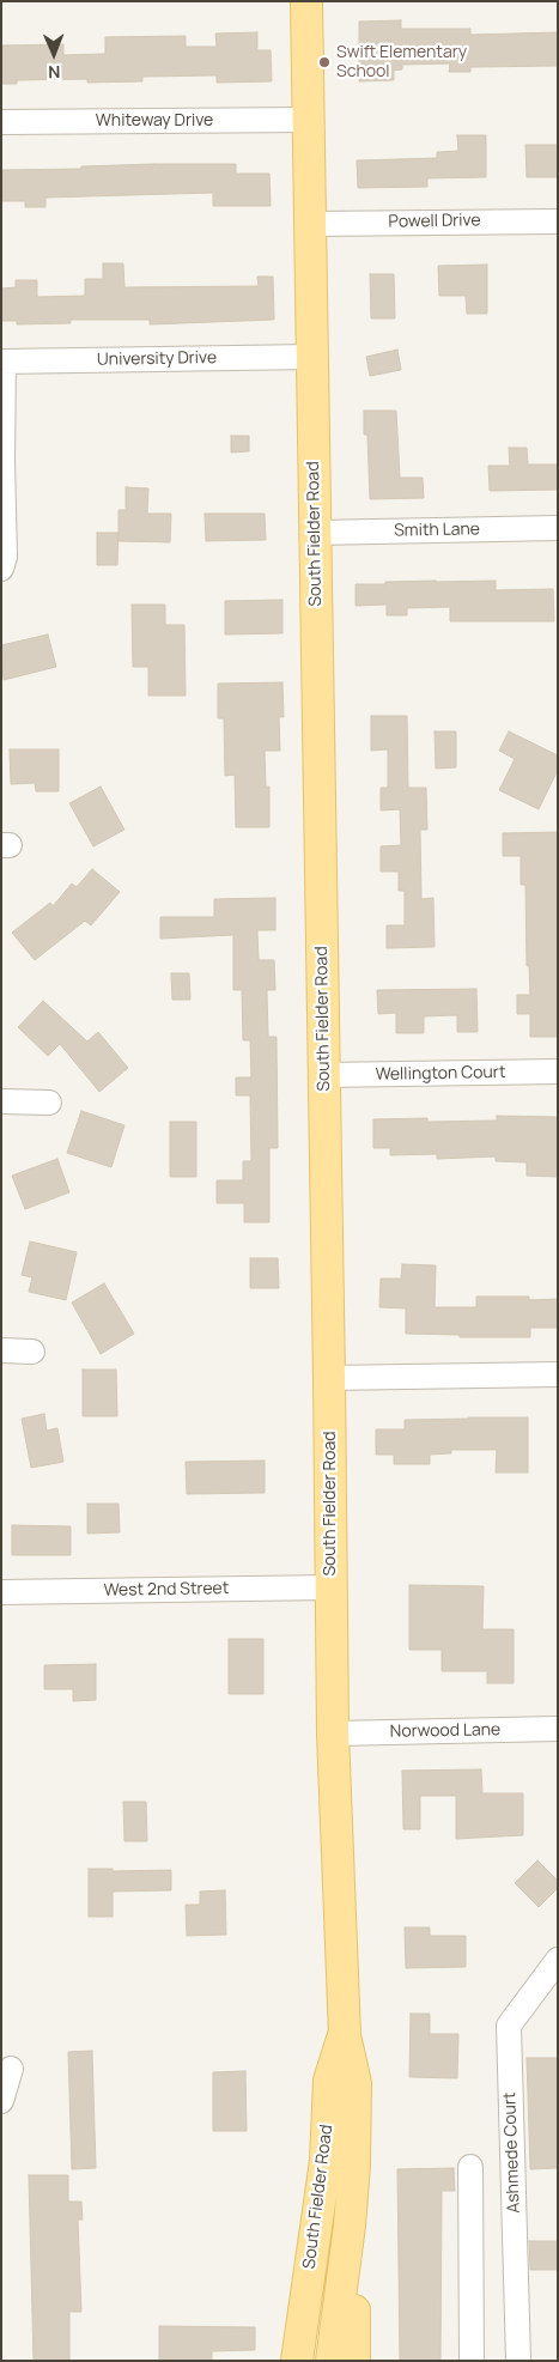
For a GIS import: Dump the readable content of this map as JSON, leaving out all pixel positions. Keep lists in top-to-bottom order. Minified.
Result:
{"streets":{"main road":["South Fielder Road"],"street":["Whiteway Drive","Powell Drive","University Drive","Smith Lane","Wellington Court","West 2nd Street","Norwood Lane","Ashmede Court"]},"crossings":[["Whiteway Drive","South Fielder Road"],["Powell Drive","South Fielder Road"],["University Drive","South Fielder Road"],["Smith Lane","South Fielder Road"],["South Fielder Road","Wellington Court"],["South Fielder Road","West 2nd Street"],["South Fielder Road","Norwood Lane"]],"places":["Swift Elementary School"],"north":"bottom"}
